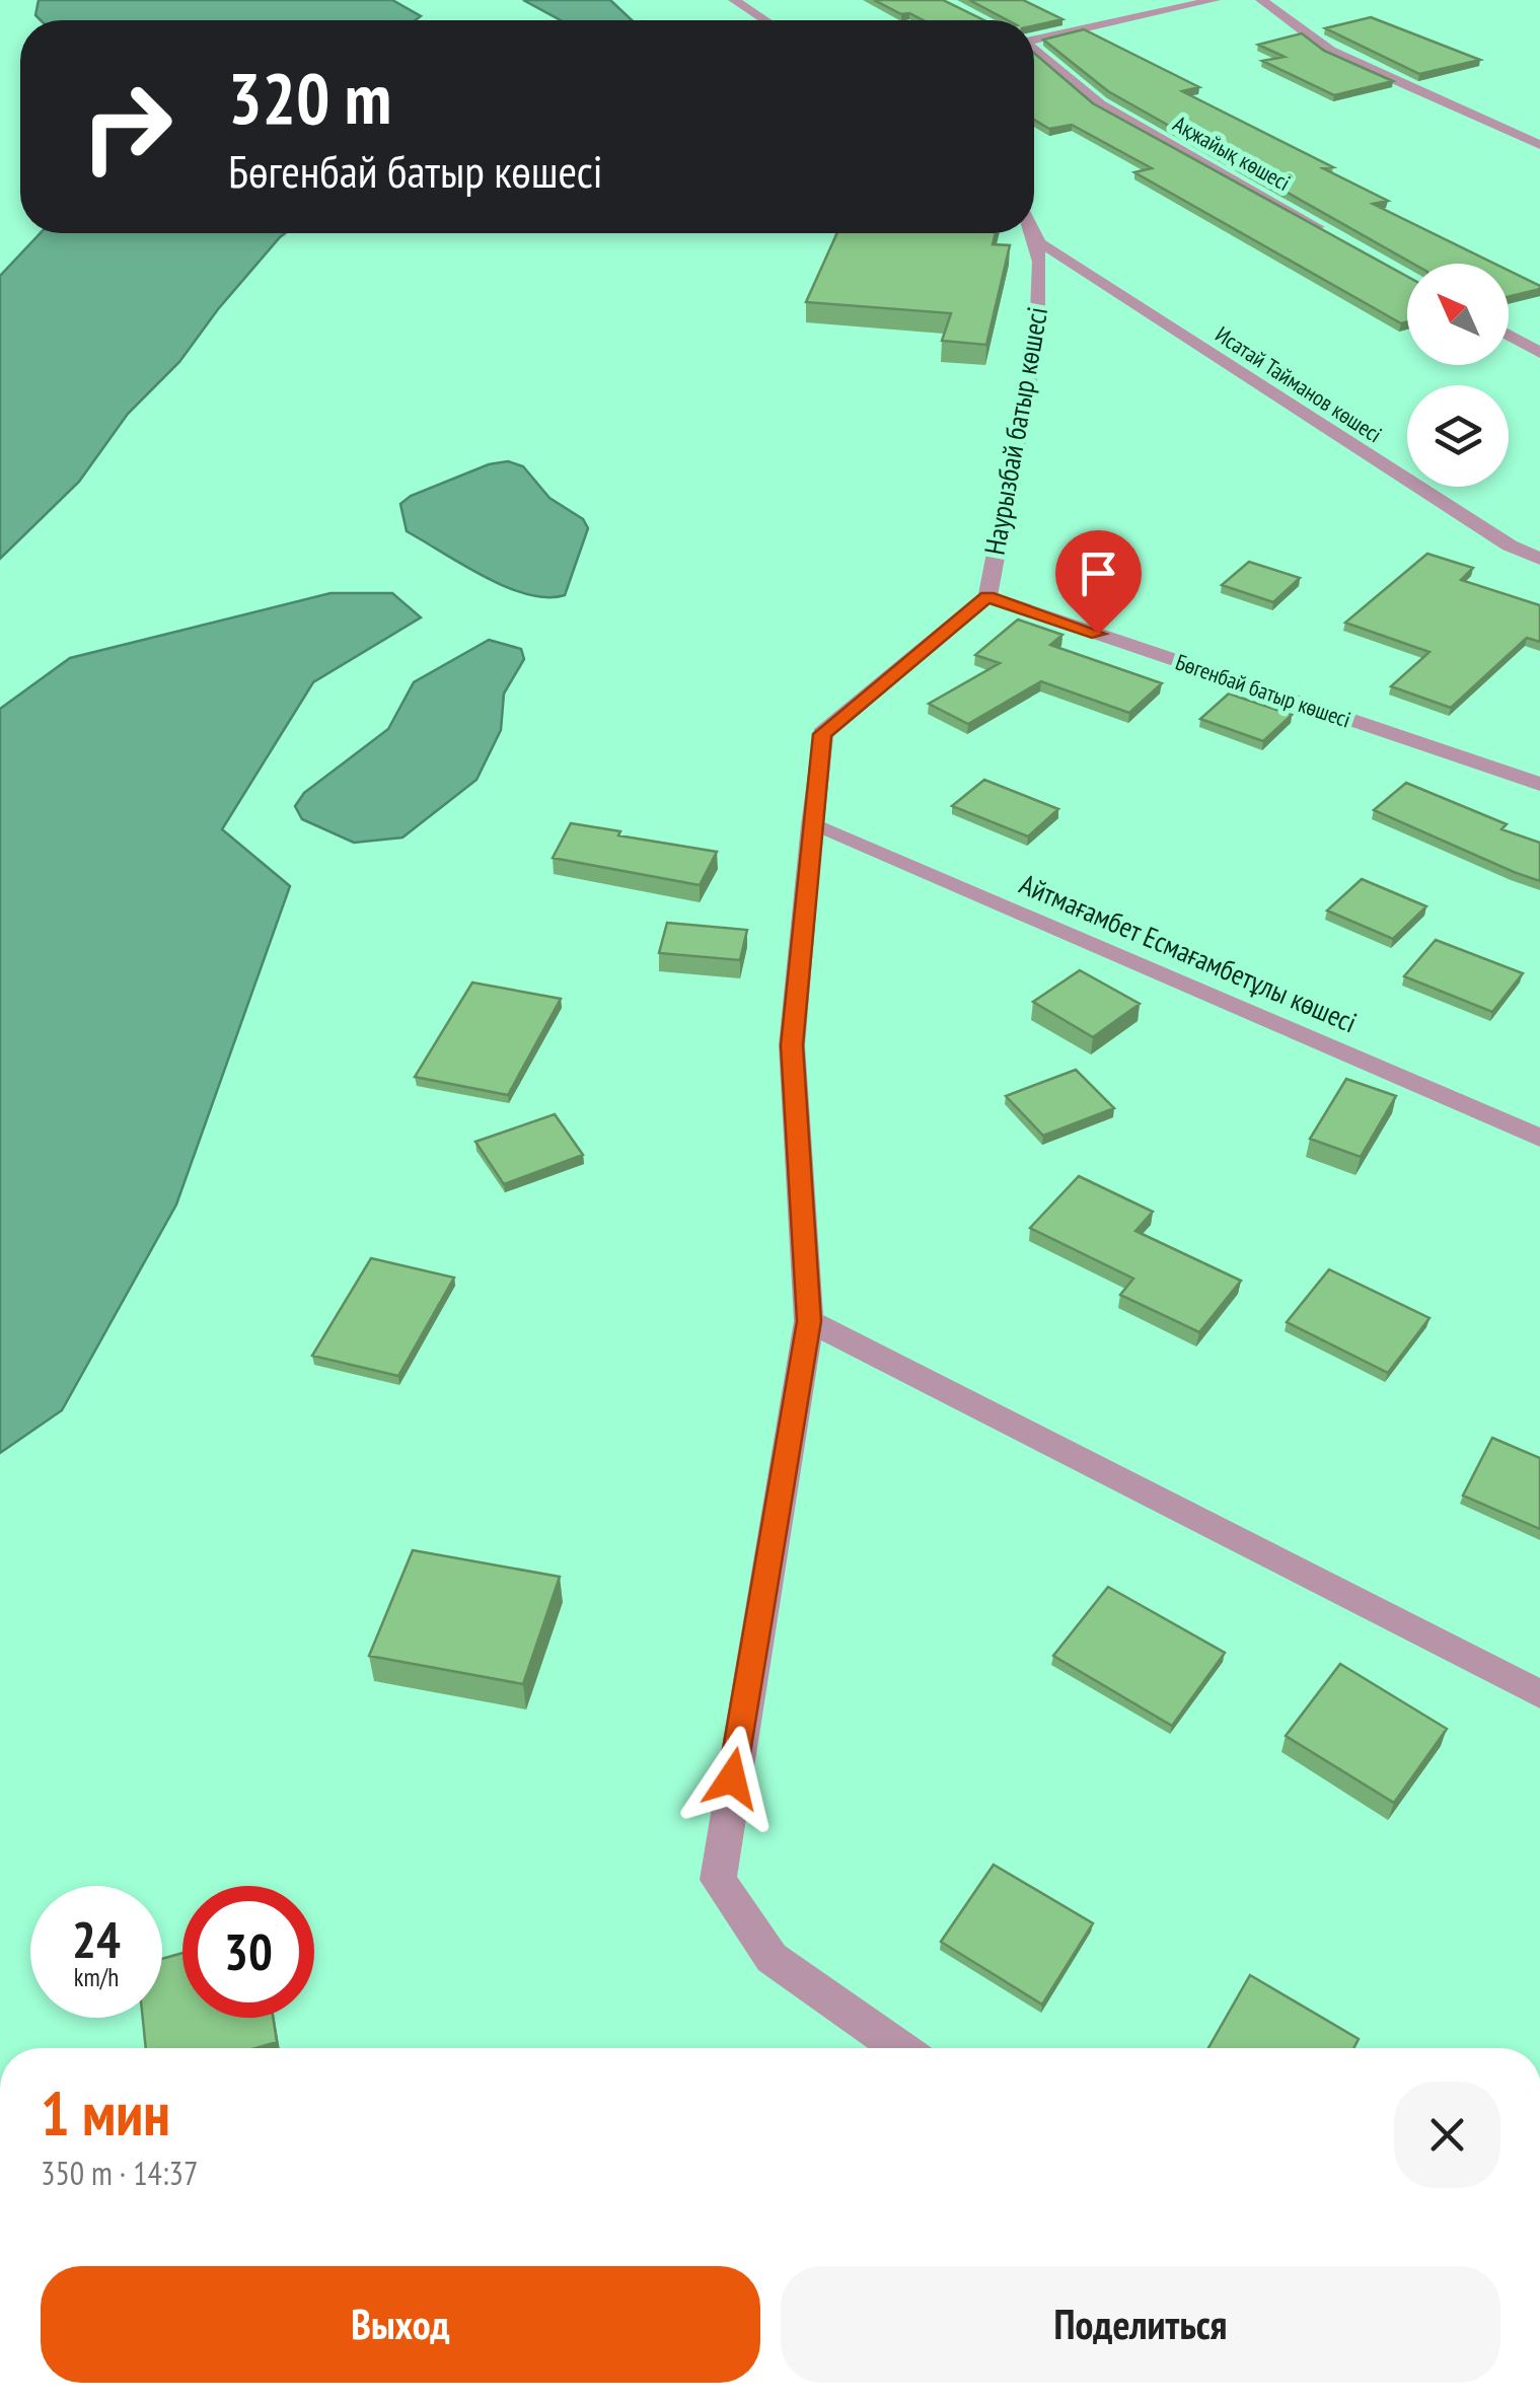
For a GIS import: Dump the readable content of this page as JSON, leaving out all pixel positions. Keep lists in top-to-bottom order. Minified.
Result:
{"streets":{"street":["Ақжайық көшесі","Исатай Тайманов көшесі","Наурызбай батыр көшесі","Бөгенбай батыр көшесі","Айтмағамбет Есмағамбетұлы көшесі"]},"crossings":[["Исатай Тайманов көшесі","Наурызбай батыр көшесі"],["Наурызбай батыр көшесі","Бөгенбай батыр көшесі"]],"north":"top left","page":{"turn":["320 m","Бөгенбай батыр көшесі"],"speed":"24 km/h","limit":"30","heading":["1 мин","350 m · 14:37"],"buttons":["Выход","Поделиться"]}}
